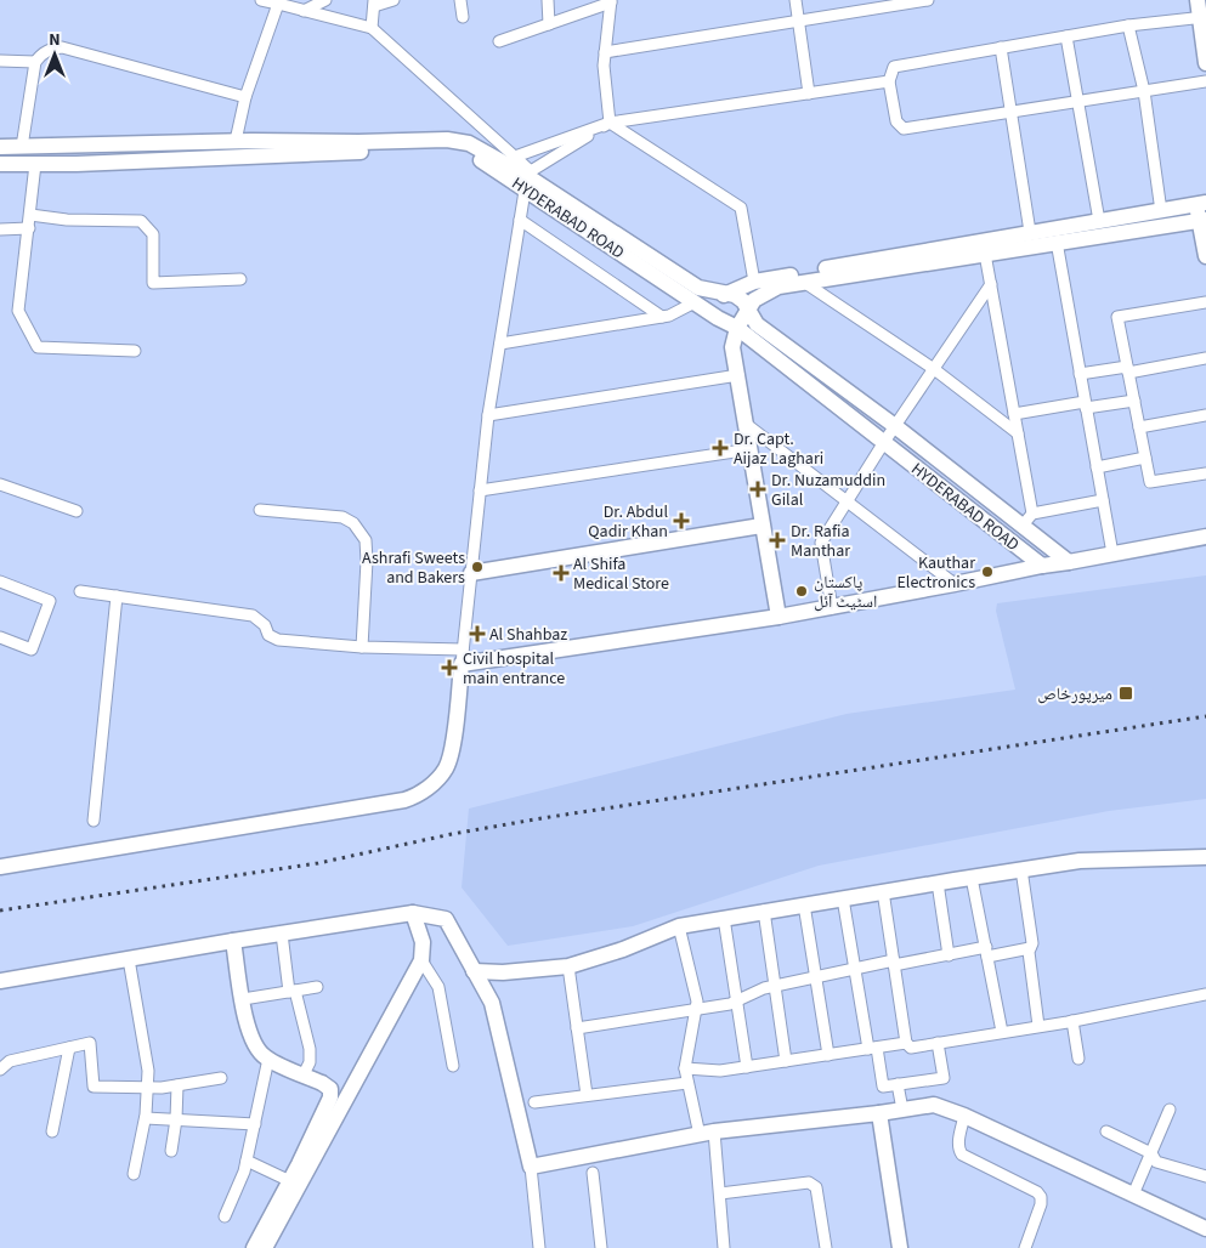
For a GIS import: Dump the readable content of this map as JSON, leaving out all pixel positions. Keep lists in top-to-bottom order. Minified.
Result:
{"streets":{"main road":["HYDERABAD ROAD"]},"places":{"health":["Dr. Capt. Aijaz Laghari","Dr. Nuzamuddin Gilal","Dr. Abdul Qadir Khan","Dr. Rafia Manthar","Al Shifa Medical Store","Al Shahbaz","Civil hospital main entrance"],"other":["Ashrafi Sweets and Bakers","Kauthar Electronics","پاکستان اسٹیٹ آئل"],"transit":["ميرپورخاص"]},"north":"top"}
